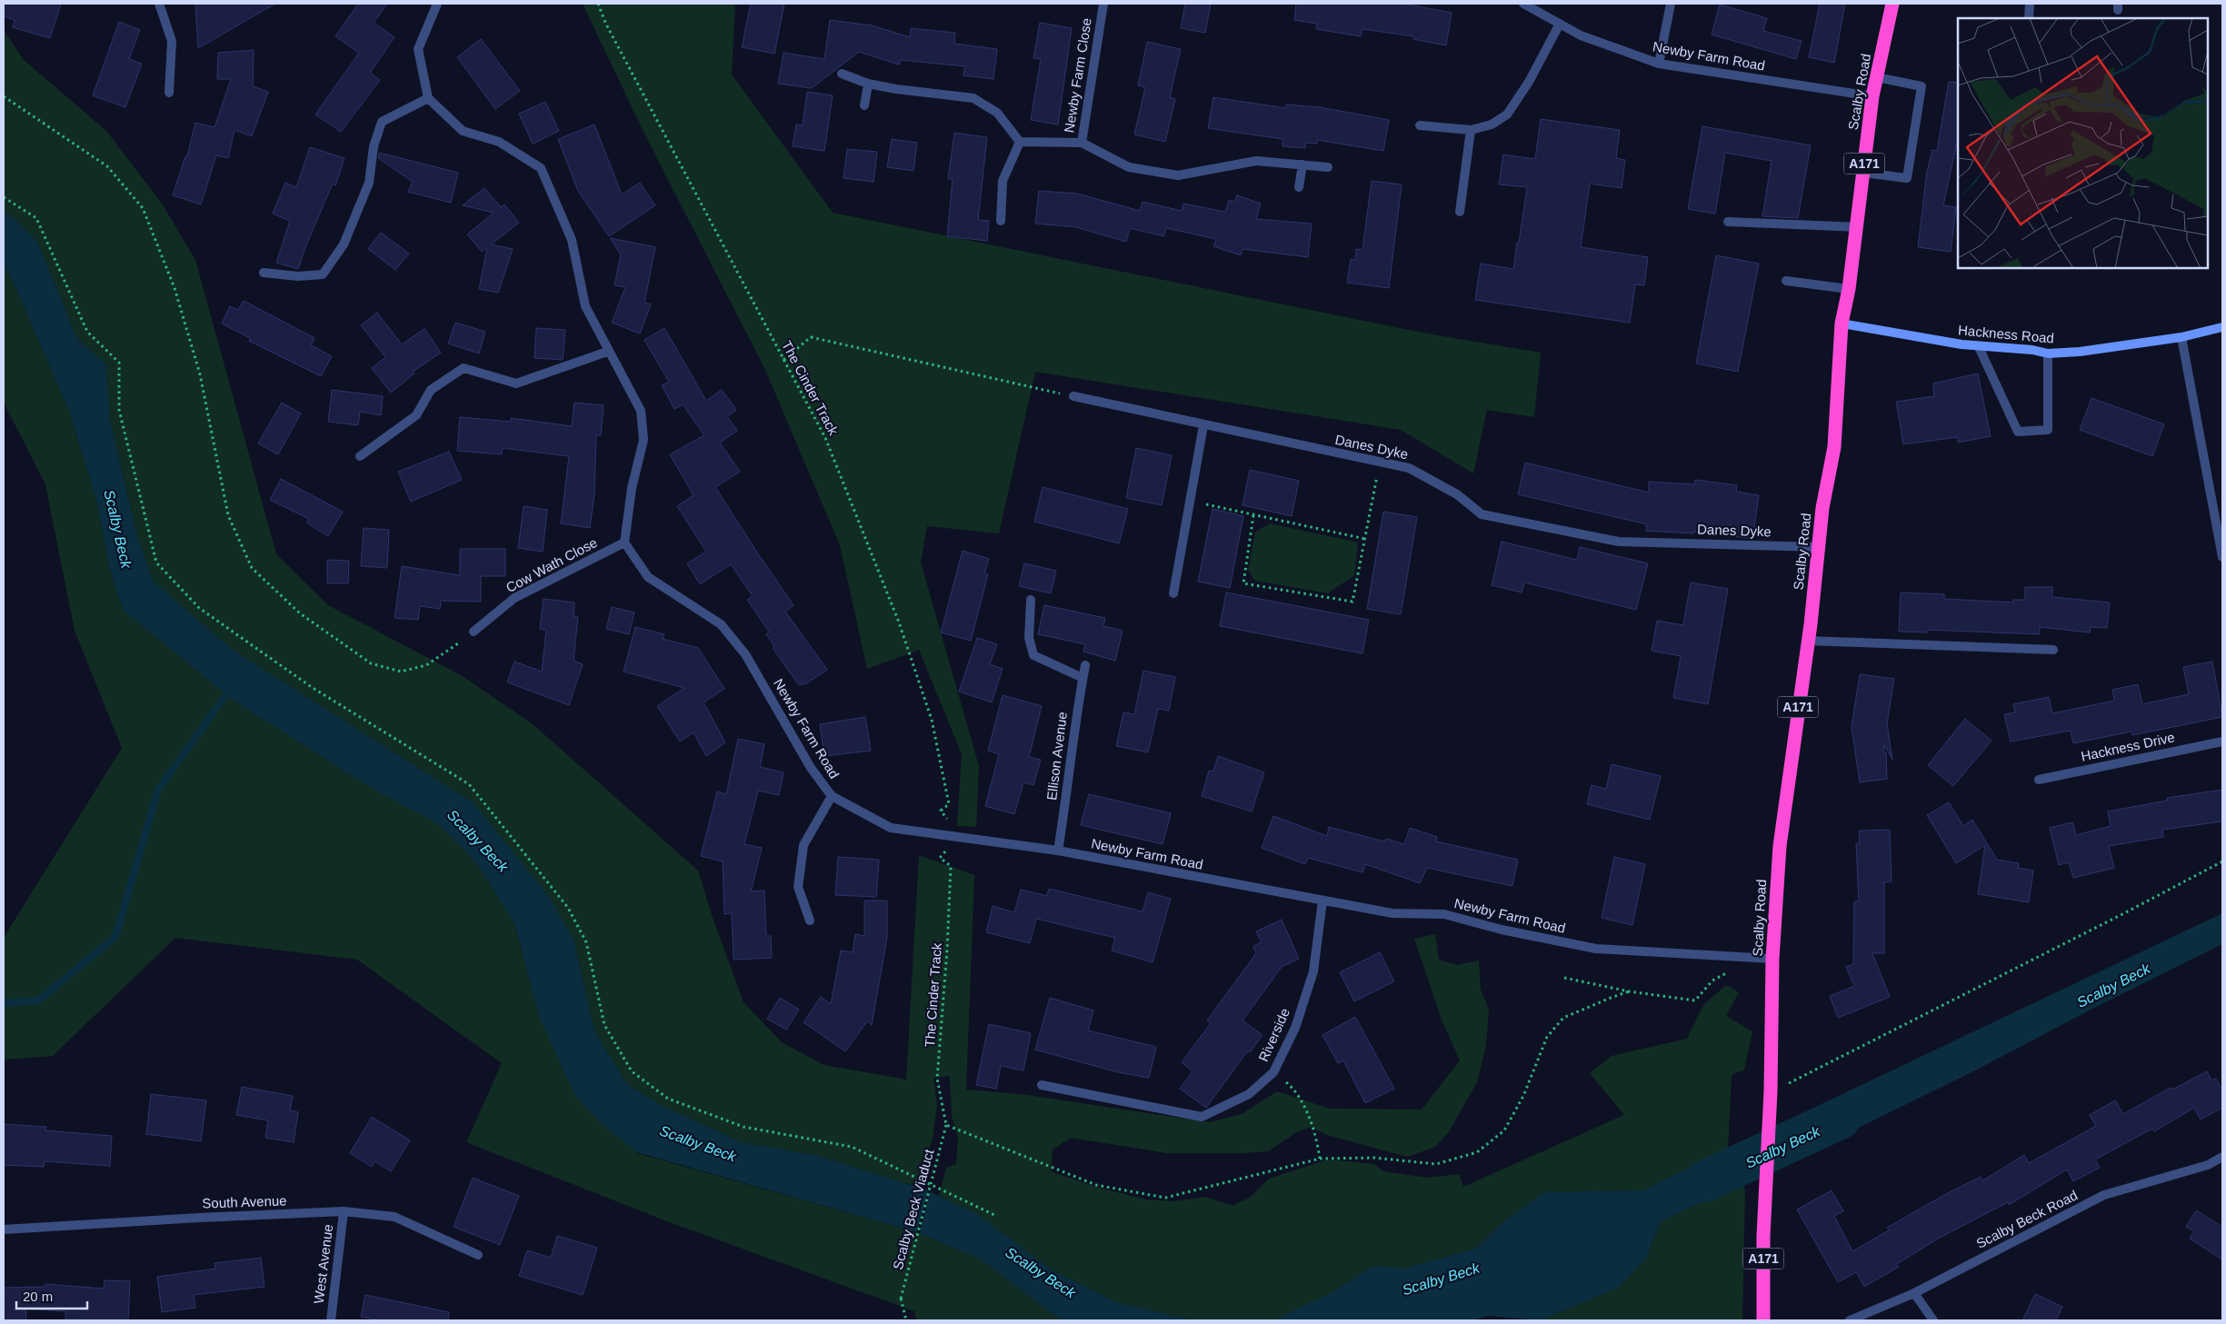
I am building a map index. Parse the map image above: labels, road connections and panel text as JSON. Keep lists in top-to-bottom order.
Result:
{
  "streets": {
    "highway": ["Scalby Road", "A171"],
    "street": [
      "Newby Farm Road",
      "Newby Farm Close",
      "Hackness Road",
      "Danes Dyke",
      "Cow Wath Close",
      "Hackness Drive",
      "Ellison Avenue",
      "Riverside",
      "South Avenue",
      "Scalby Beck Road",
      "West Avenue"
    ],
    "path": ["The Cinder Track", "Scalby Beck Viaduct"]
  },
  "crossings": [
    ["Newby Farm Road", "Scalby Road"],
    ["Newby Farm Road", "Cow Wath Close"],
    ["Newby Farm Road", "Ellison Avenue"],
    ["Newby Farm Road", "Riverside"],
    ["Scalby Road", "Hackness Road"],
    ["Scalby Road", "Danes Dyke"],
    ["The Cinder Track", "Scalby Beck Viaduct"],
    ["South Avenue", "West Avenue"]
  ],
  "water": ["Scalby Beck"],
  "scale_bar": "20 m"
}
